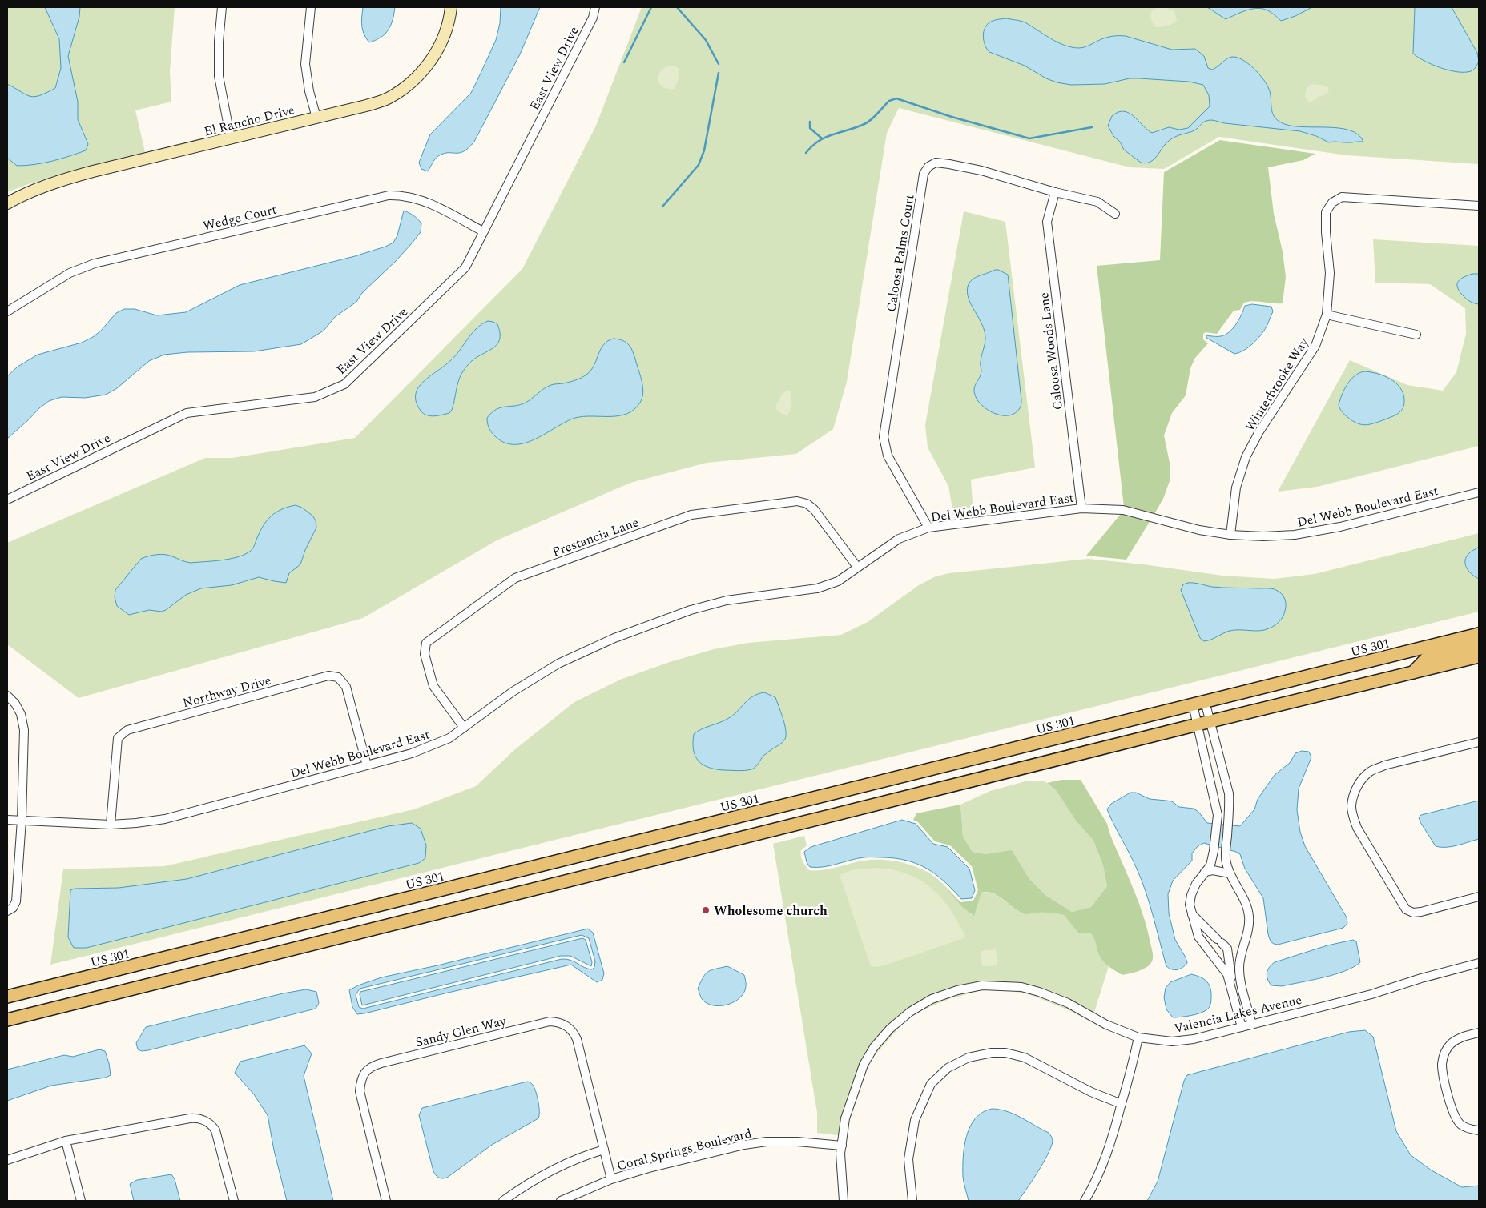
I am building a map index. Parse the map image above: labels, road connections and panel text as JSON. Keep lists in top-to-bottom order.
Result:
{
  "streets": {
    "main road": ["US 301"],
    "street": [
      "East View Drive",
      "El Rancho Drive",
      "Wedge Court",
      "Caloosa Palms Court",
      "Caloosa Woods Lane",
      "Winterbrooke Way",
      "Del Webb Boulevard East",
      "Prestancia Lane",
      "Northway Drive",
      "Valencia Lakes Avenue",
      "Sandy Glen Way",
      "Coral Springs Boulevard"
    ]
  },
  "crossings": [
    ["East View Drive", "Wedge Court"],
    ["Caloosa Palms Court", "Caloosa Woods Lane"],
    ["Caloosa Palms Court", "Del Webb Boulevard East"],
    ["Caloosa Woods Lane", "Del Webb Boulevard East"],
    ["Winterbrooke Way", "Del Webb Boulevard East"],
    ["Del Webb Boulevard East", "Prestancia Lane"],
    ["Del Webb Boulevard East", "Northway Drive"],
    ["Valencia Lakes Avenue", "Coral Springs Boulevard"],
    ["Sandy Glen Way", "Coral Springs Boulevard"]
  ],
  "places": ["Wholesome church"]
}
